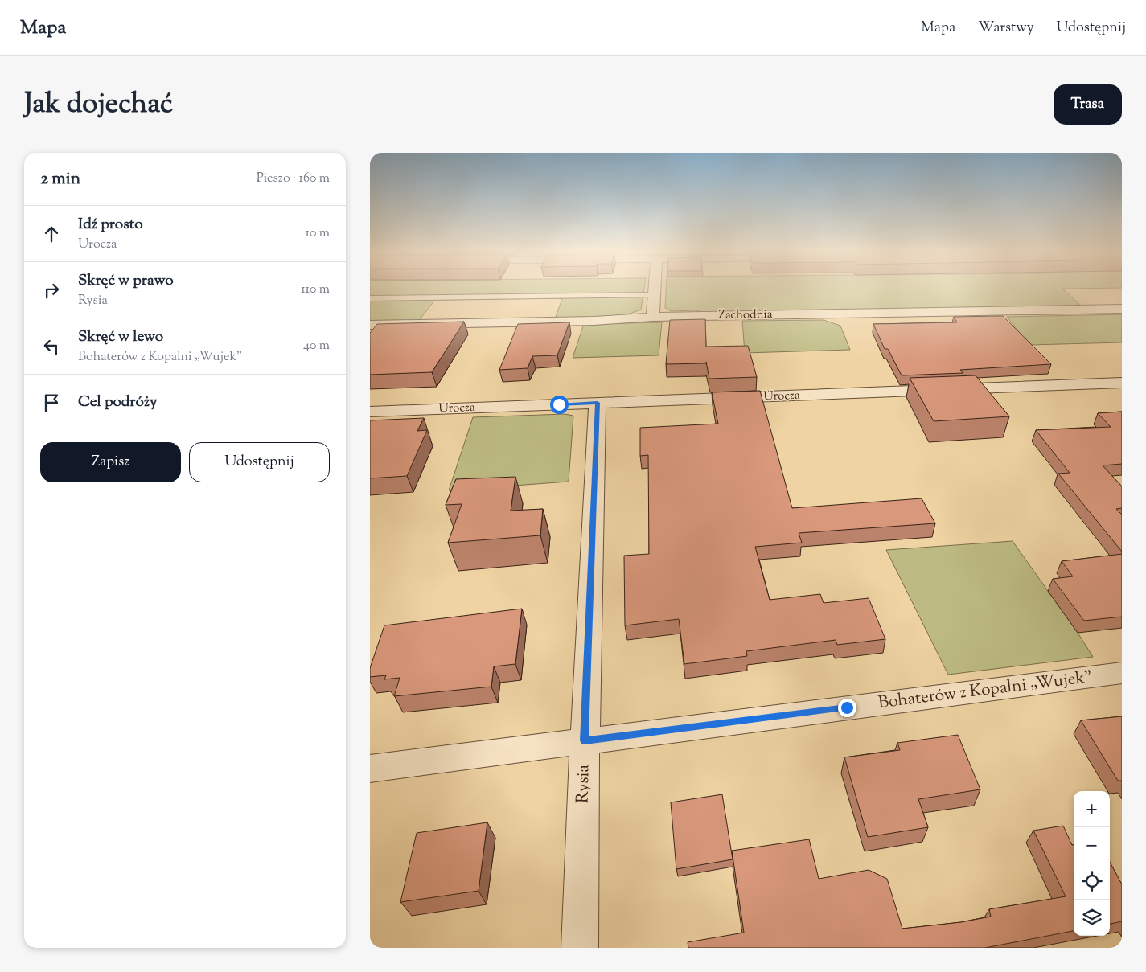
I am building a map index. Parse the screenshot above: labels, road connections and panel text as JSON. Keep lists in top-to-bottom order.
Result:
{
  "streets": {
    "street": [
      "Zachodnia",
      "Urocza",
      "Bohaterów z Kopalni „Wujek”",
      "Rysia"
    ]
  },
  "crossings": [
    ["Urocza", "Rysia"],
    ["Bohaterów z Kopalni „Wujek”", "Rysia"]
  ],
  "page": {
    "header": "Mapa",
    "nav": ["Mapa", "Warstwy", "Udostępnij"],
    "title": "Jak dojechać",
    "buttons": [
      "Trasa",
      ["Zapisz", "Udostępnij"]
    ],
    "heading": ["2 min", "Pieszo · 160 m"],
    "list": [
      ["Idź prosto", "Urocza", "10 m"],
      ["Skręć w prawo", "Rysia", "110 m"],
      ["Skręć w lewo", "Bohaterów z Kopalni „Wujek”", "40 m"],
      "Cel podróży"
    ],
    "map_buttons": ["+", "−"]
  }
}
